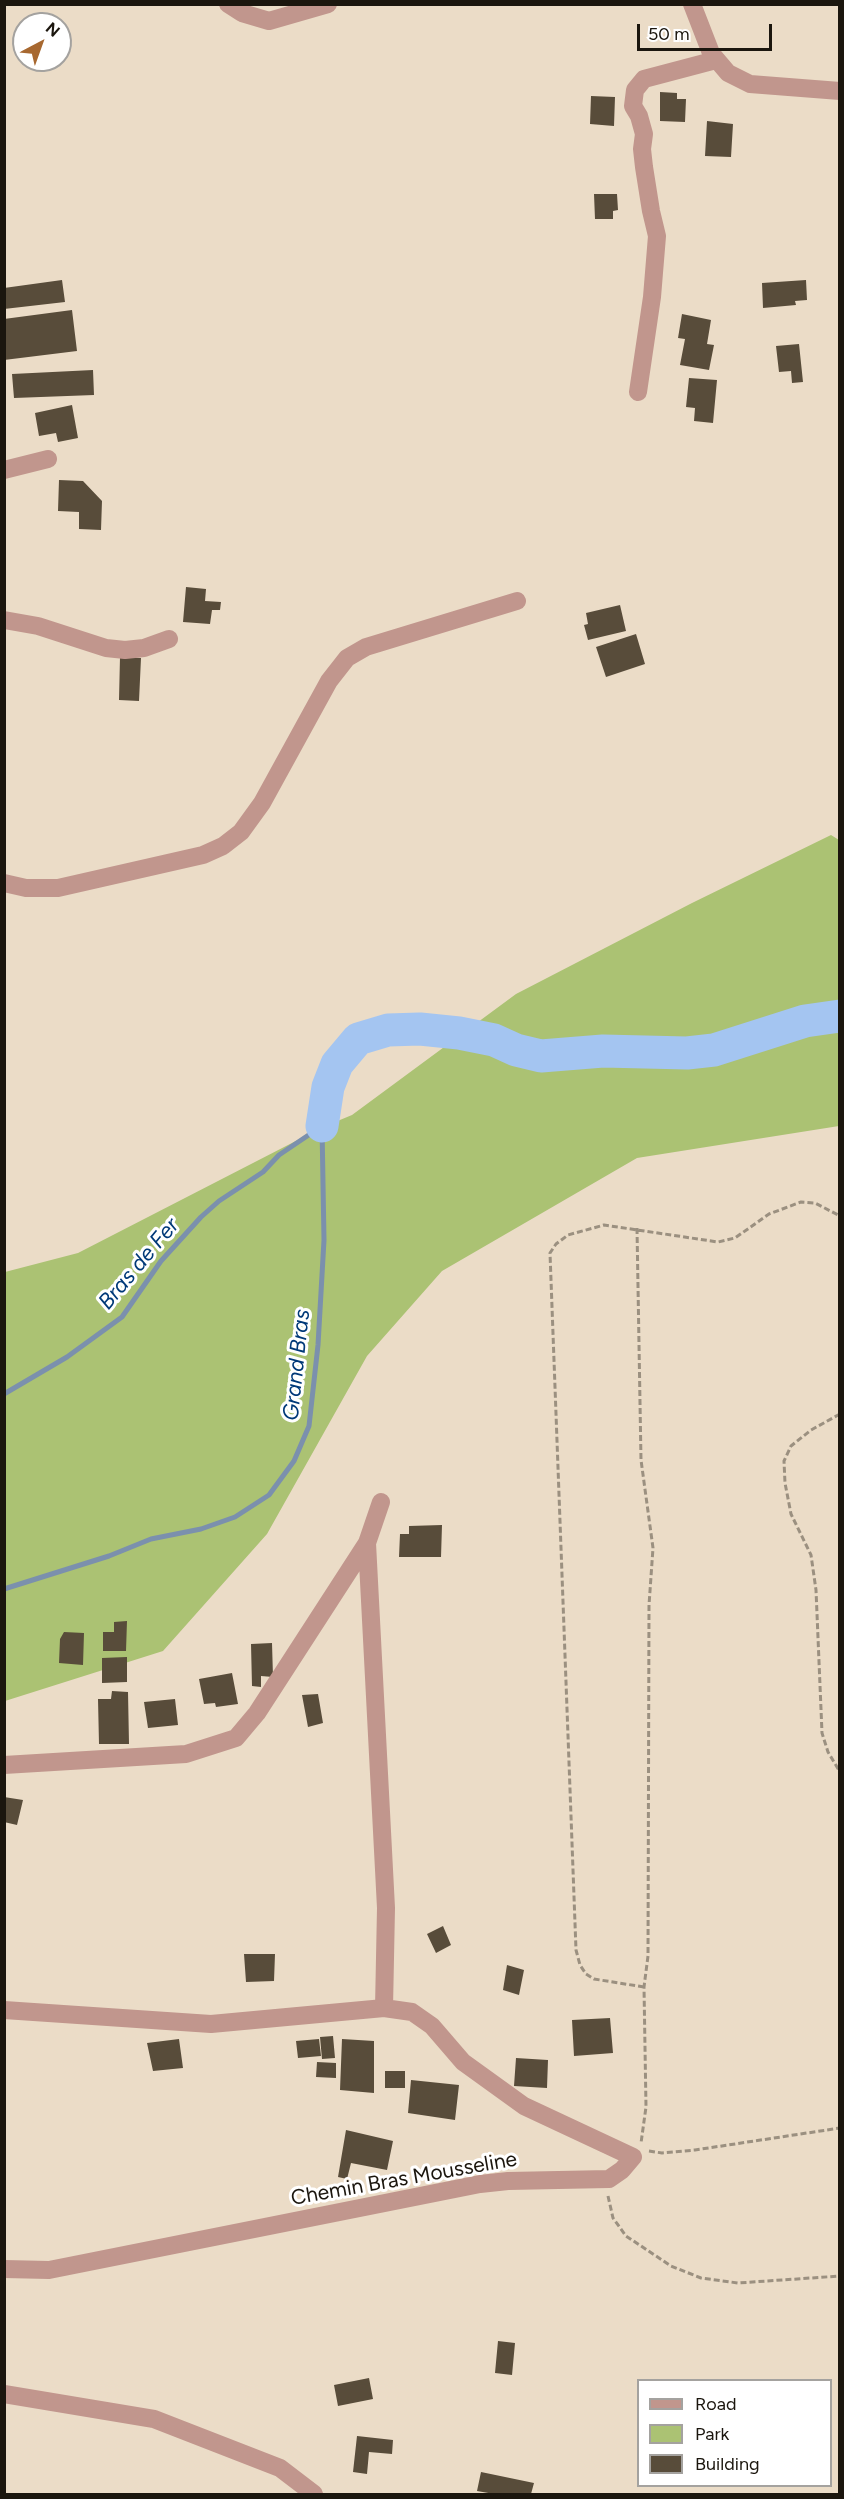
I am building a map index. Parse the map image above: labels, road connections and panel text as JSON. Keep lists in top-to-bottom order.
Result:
{
  "streets": {
    "street": ["Chemin Bras Mousseline"]
  },
  "water": ["Bras de Fer", "Grand Bras"],
  "legend": ["Road", "Park", "Building"],
  "scale_bar": "50 m",
  "north": "top right"
}
